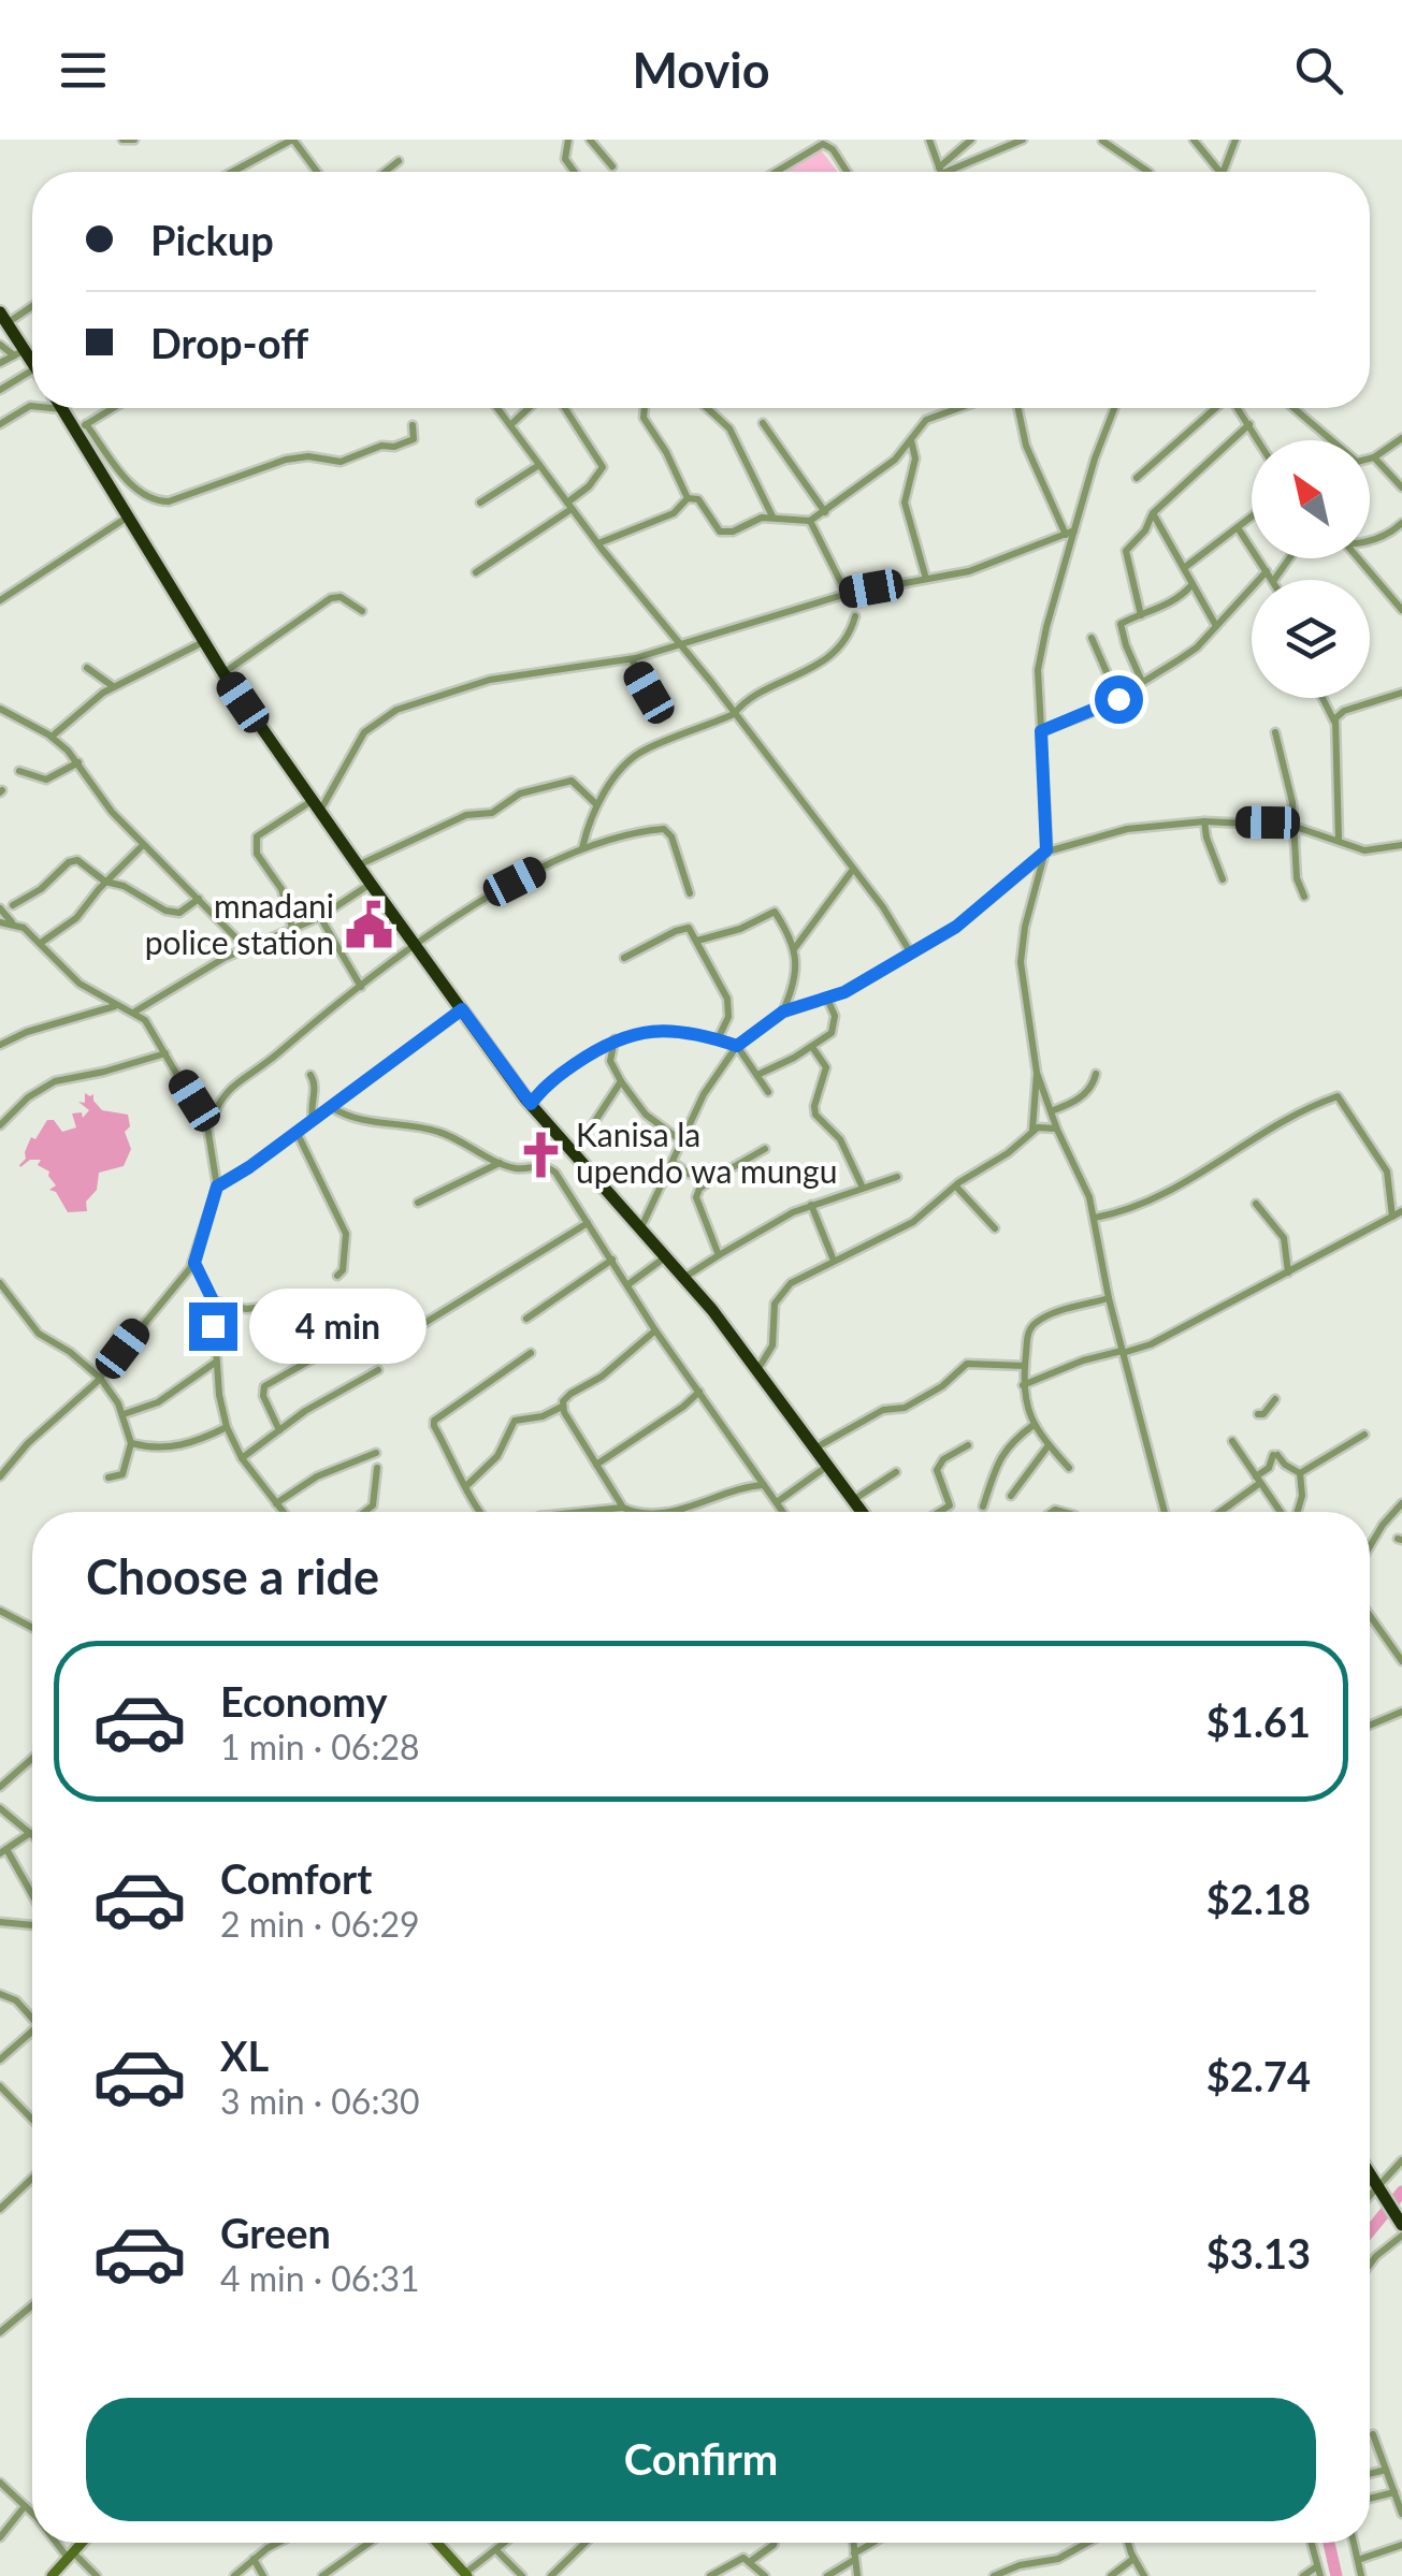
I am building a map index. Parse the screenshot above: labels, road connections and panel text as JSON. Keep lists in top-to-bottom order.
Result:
{
  "places": {
    "public building": ["mnadani police station"],
    "church": ["Kanisa la upendo wa mungu"]
  },
  "north": "top left",
  "page": {
    "header": "Movio",
    "banner": ["Pickup", "Drop-off"],
    "bubble": "4 min",
    "heading": "Choose a ride",
    "list": [
      {
        "name": "Economy",
        "note": "1 min · 06:28",
        "value": "$1.61"
      },
      {
        "name": "Comfort",
        "note": "2 min · 06:29",
        "value": "$2.18"
      },
      {
        "name": "XL",
        "note": "3 min · 06:30",
        "value": "$2.74"
      },
      {
        "name": "Green",
        "note": "4 min · 06:31",
        "value": "$3.13"
      }
    ],
    "buttons": "Confirm"
  }
}
